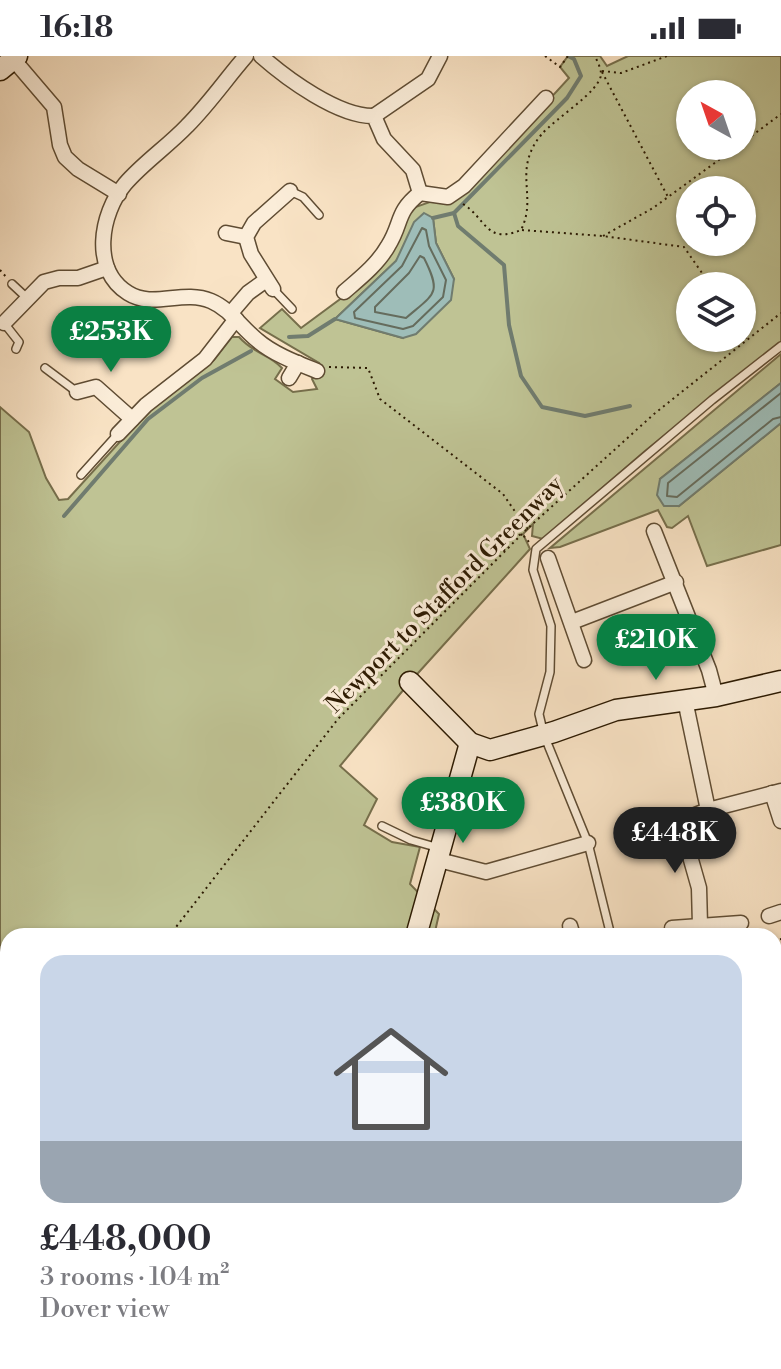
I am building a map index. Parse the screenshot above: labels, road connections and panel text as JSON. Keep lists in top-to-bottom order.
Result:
{
  "streets": {
    "path": ["Newport to Stafford Greenway"]
  },
  "north": "top left",
  "page": {
    "status": "16:18",
    "price": [
      "£253K",
      "£210K",
      "£380K",
      "£448K"
    ],
    "list": [
      {
        "name": "£448,000",
        "note": "3 rooms · 104 m² · Dover view"
      }
    ]
  }
}
